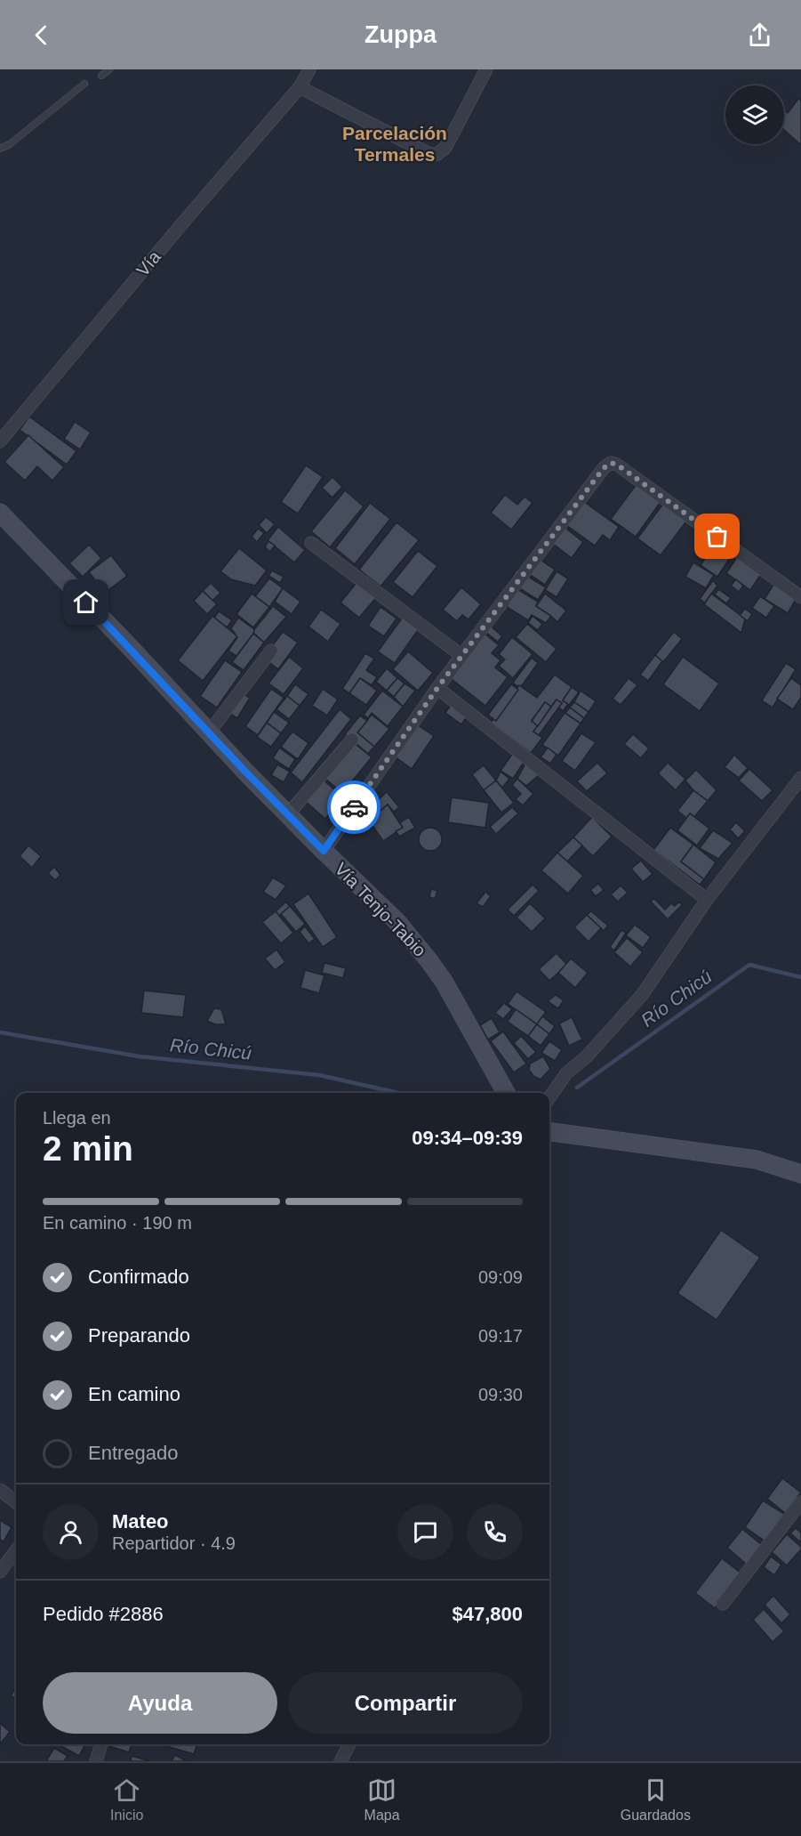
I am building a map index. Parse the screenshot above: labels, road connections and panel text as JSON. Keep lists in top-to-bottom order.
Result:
{
  "streets": {
    "main road": ["Vía Tenjo-Tabio"],
    "street": ["Vía"]
  },
  "districts": ["Parcelación Termales"],
  "water": ["Río Chicú"],
  "page": {
    "header": "Zuppa",
    "heading": ["2 min", "Llega en", "09:34–09:39"],
    "panel": [
      "Mateo",
      "Repartidor · 4.9",
      "Pedido #2886",
      "$47,800"
    ],
    "bar": "En camino · 190 m",
    "list": [
      ["Confirmado", "09:09"],
      ["Preparando", "09:17"],
      ["En camino", "09:30"],
      "Entregado"
    ],
    "buttons": ["Ayuda", "Compartir"],
    "tabs": ["Inicio", "Mapa", "Guardados"]
  }
}
